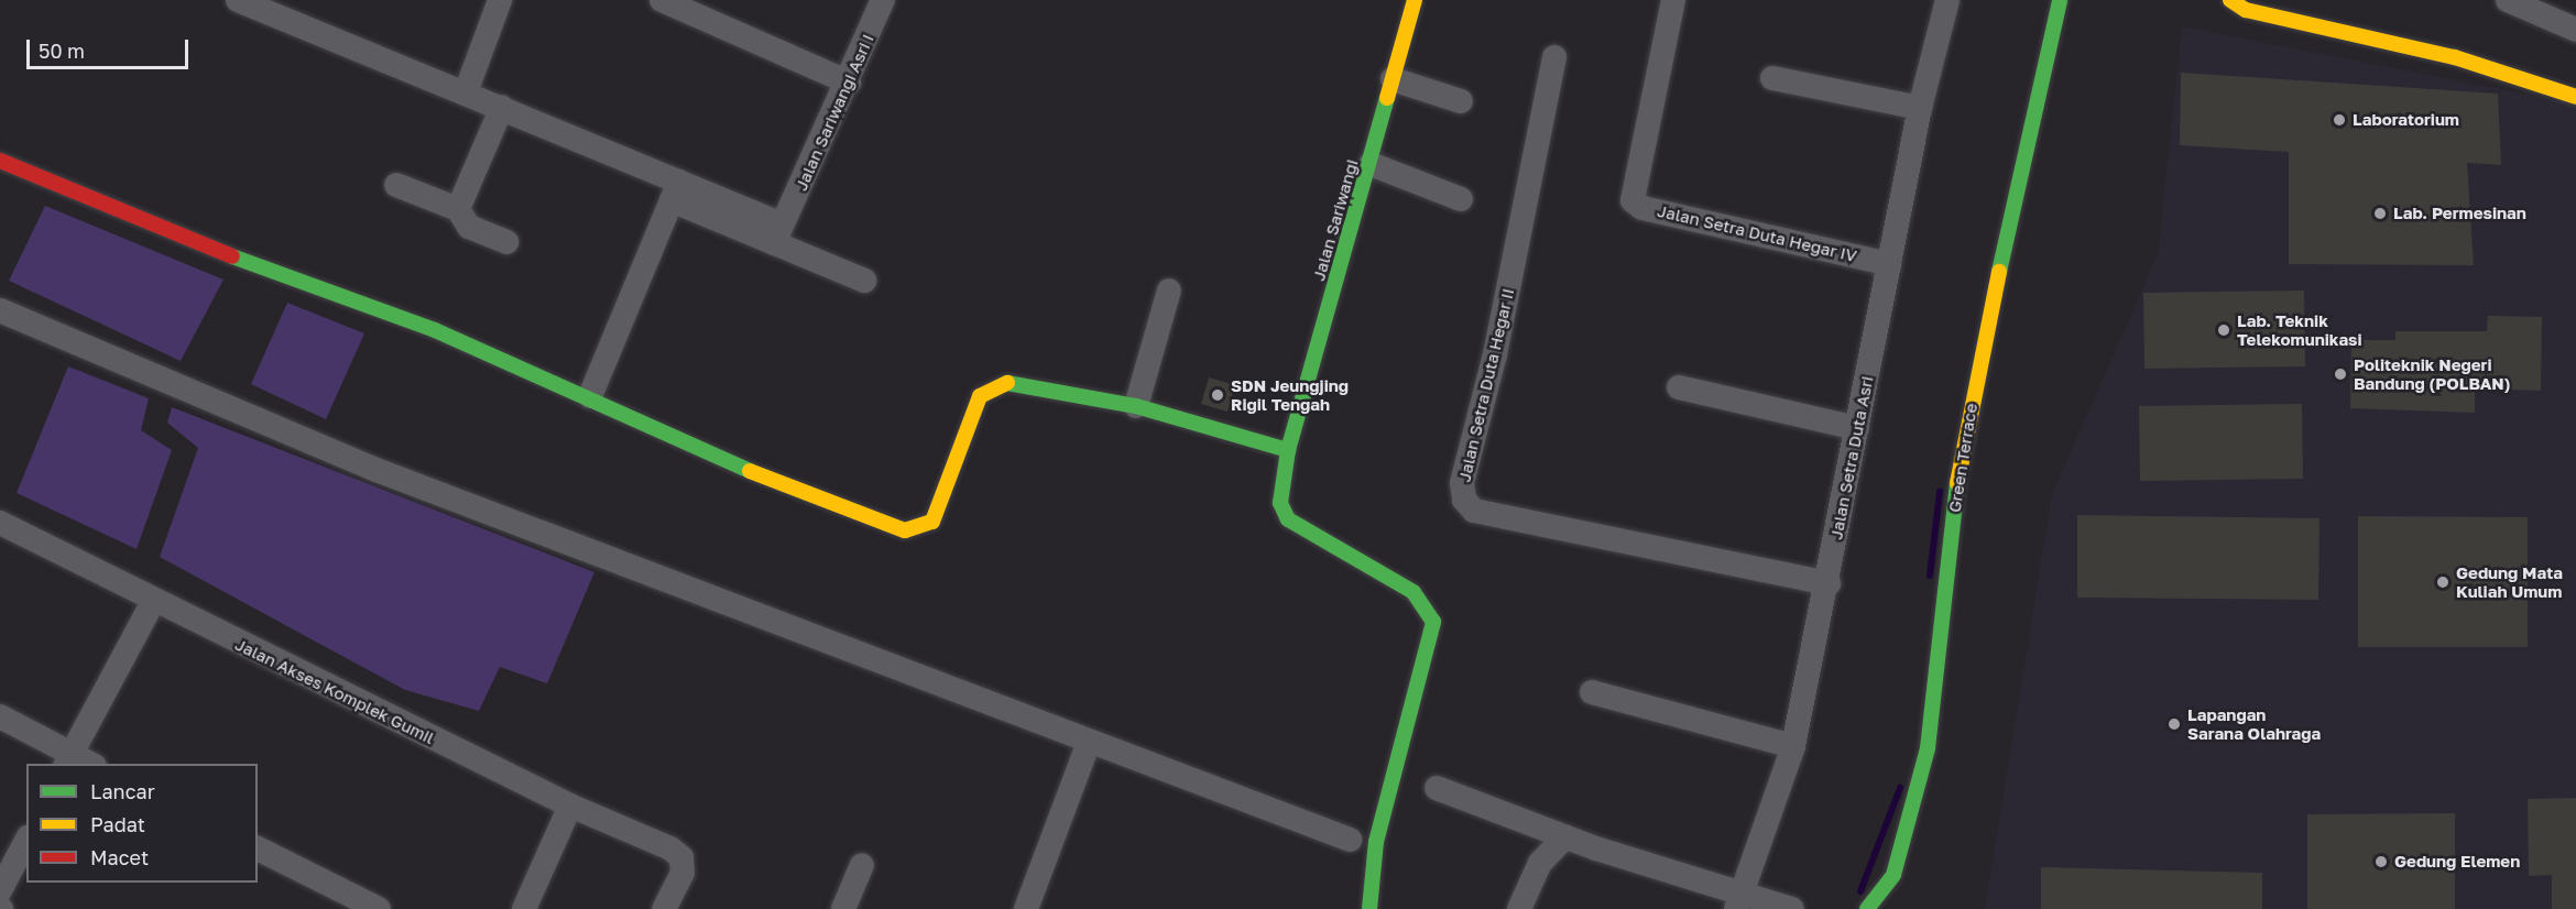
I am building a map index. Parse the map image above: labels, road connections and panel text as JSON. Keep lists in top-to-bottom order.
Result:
{
  "streets": {
    "street": [
      "Jalan Sariwangi Asri I",
      "Jalan Sariwangi",
      "Jalan Setra Duta Hegar IV",
      "Jalan Setra Duta Hegar II",
      "Jalan Setra Duta Asri",
      "Green Terrace",
      "Jalan Akses Komplek Gumil"
    ]
  },
  "crossings": [
    ["Jalan Setra Duta Hegar IV", "Jalan Setra Duta Asri"],
    ["Jalan Setra Duta Hegar II", "Jalan Setra Duta Asri"]
  ],
  "places": [
    "Laboratorium",
    "Lab. Permesinan",
    "Lab. Teknik Telekomunikasi",
    "Politeknik Negeri Bandung (POLBAN)",
    "SDN Jeungjing Rigil Tengah",
    "Gedung Mata Kuliah Umum",
    "Lapangan Sarana Olahraga",
    "Gedung Elemen"
  ],
  "legend": ["Lancar", "Padat", "Macet"],
  "scale_bar": "50 m"
}
